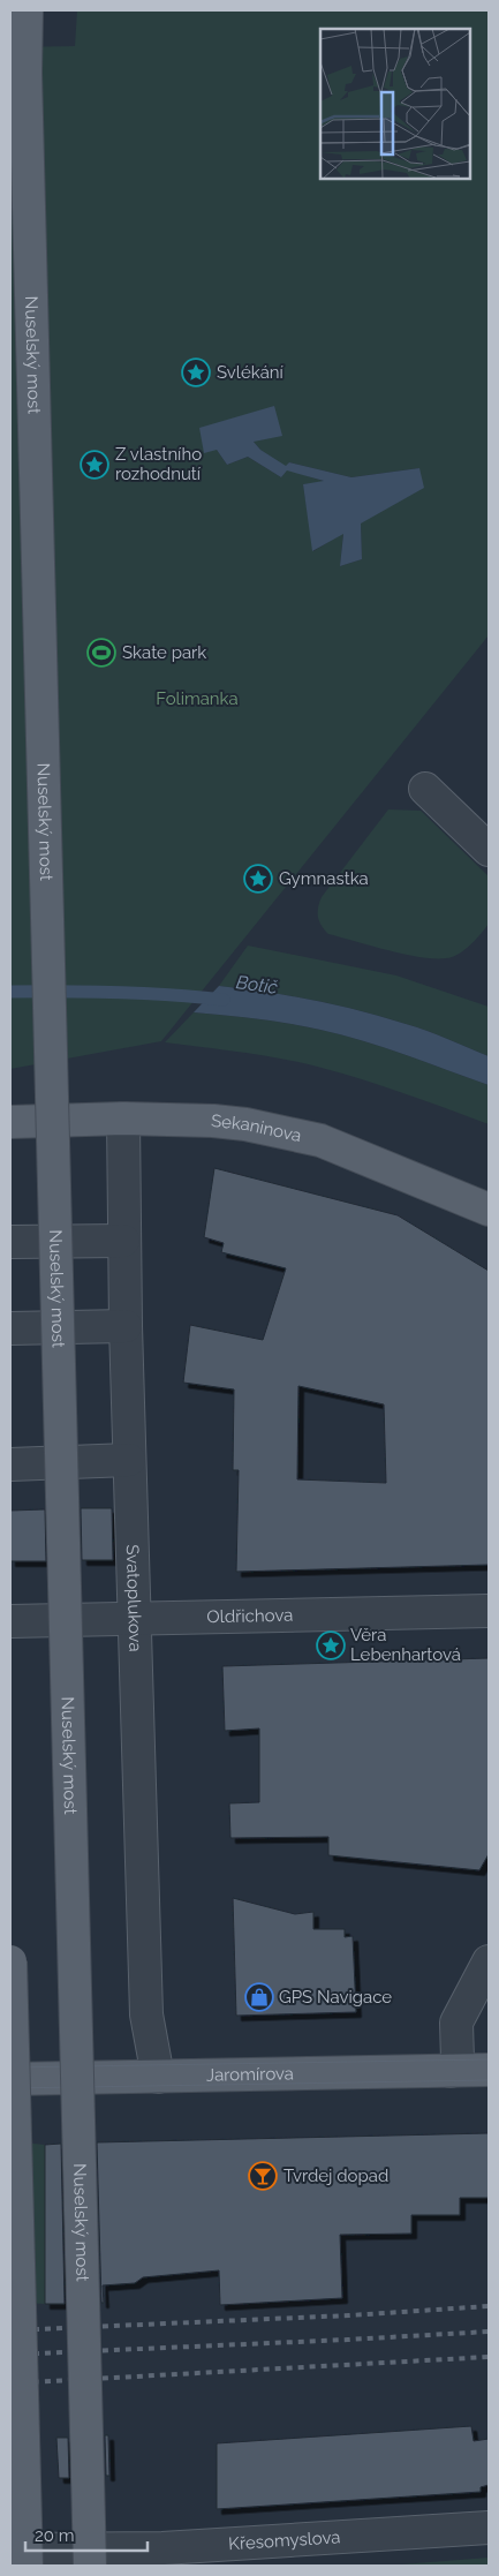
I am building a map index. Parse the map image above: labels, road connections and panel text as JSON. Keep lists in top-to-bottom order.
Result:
{
  "streets": {
    "main road": ["Nuselský most", "Sekaninova", "Jaromírova"],
    "street": ["Svatoplukova", "Oldřichova", "Křesomyslova"]
  },
  "crossings": [
    ["Sekaninova", "Svatoplukova"],
    ["Svatoplukova", "Oldřichova"],
    ["Svatoplukova", "Jaromírova"]
  ],
  "water": ["Botič"],
  "parks": ["Folimanka"],
  "places": {
    "place": [
      "Svlékání",
      "Z vlastního rozhodnutí",
      "Gymnastka",
      "Věra Lebenhartová"
    ],
    "sports": ["Skate park"],
    "shop": ["GPS Navigace"],
    "bar": ["Tvrdej dopad"]
  },
  "scale_bar": "20 m"
}
